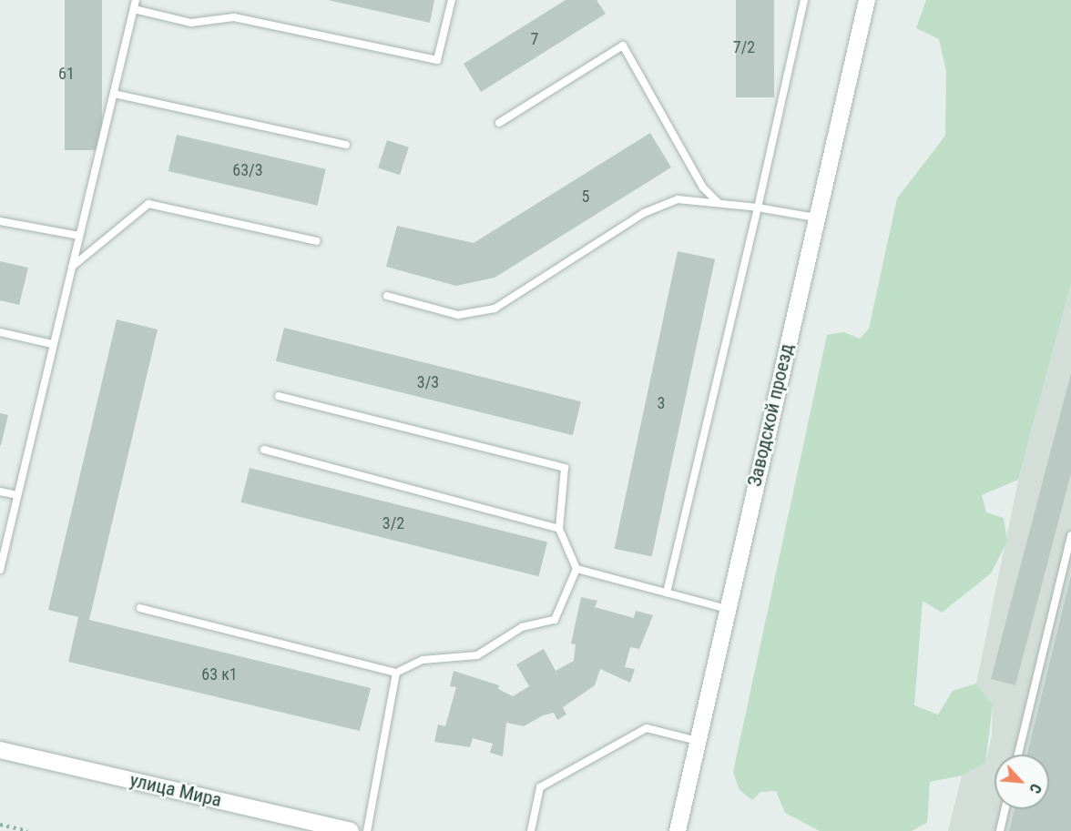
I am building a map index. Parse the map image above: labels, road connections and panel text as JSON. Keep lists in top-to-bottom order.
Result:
{
  "streets": {
    "main road": ["Заводской проезд", "улица Мира"]
  },
  "house_numbers": [
    "7",
    "7/2",
    "61",
    "63/3",
    "5",
    "3/3",
    "3",
    "3/2",
    "63 к1"
  ],
  "north": "bottom right"
}
